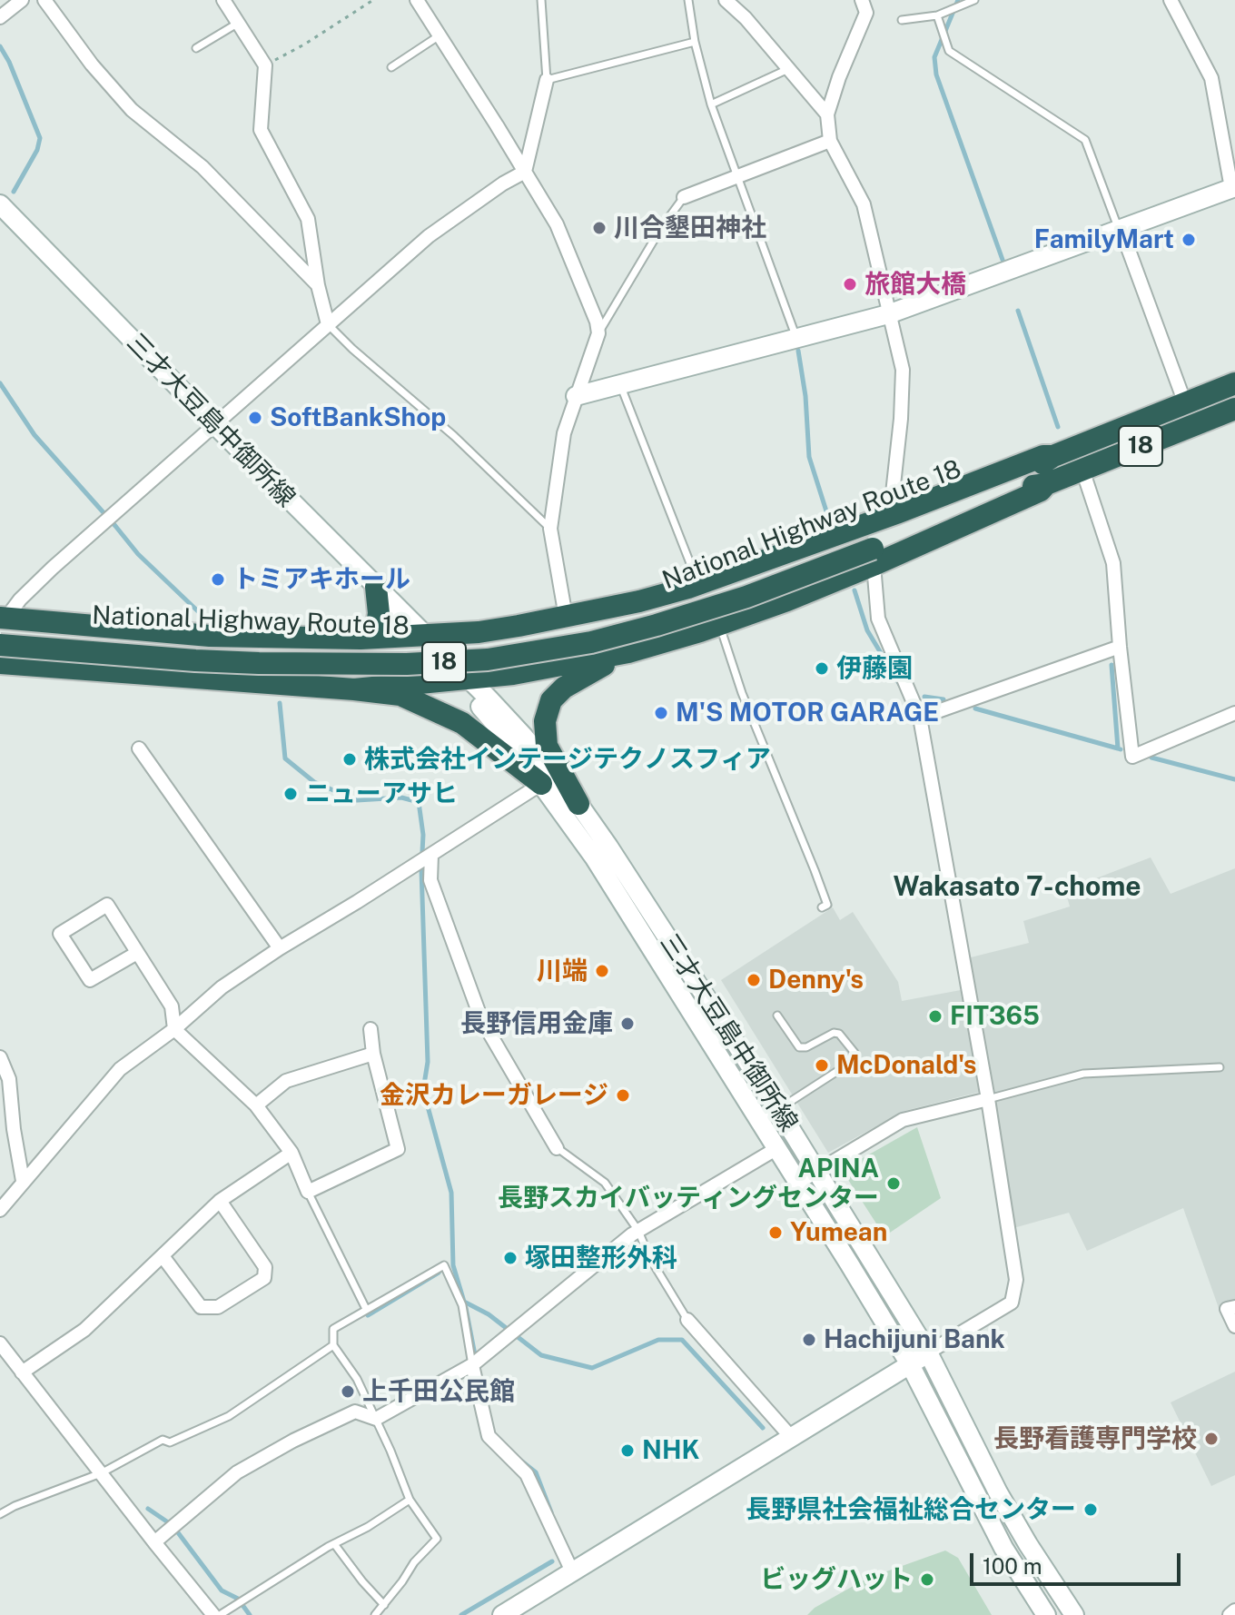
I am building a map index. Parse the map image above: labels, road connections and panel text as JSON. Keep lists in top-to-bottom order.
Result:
{
  "streets": {
    "highway": ["18", "National Highway Route 18"],
    "main road": ["三才大豆島中御所線"]
  },
  "crossings": [
    ["三才大豆島中御所線", "18"],
    ["18", "National Highway Route 18"]
  ],
  "districts": ["Wakasato 7-chome"],
  "places": [
    "川合墾田神社",
    "FamilyMart",
    "旅館大橋",
    "SoftBankShop",
    "トミアキホール",
    "伊藤園",
    "M'S MOTOR GARAGE",
    "株式会社インテージテクノスフィア",
    "ニューアサヒ",
    "川端",
    "Denny's",
    "FIT365",
    "長野信用金庫",
    "McDonald's",
    "金沢カレーガレージ",
    "APINA 長野スカイバッティングセンター",
    "Yumean",
    "塚田整形外科",
    "Hachijuni Bank",
    "上千田公民館",
    "長野看護専門学校",
    "NHK",
    "長野県社会福祉総合センター",
    "ビッグハット"
  ],
  "scale_bar": "100 m"
}
